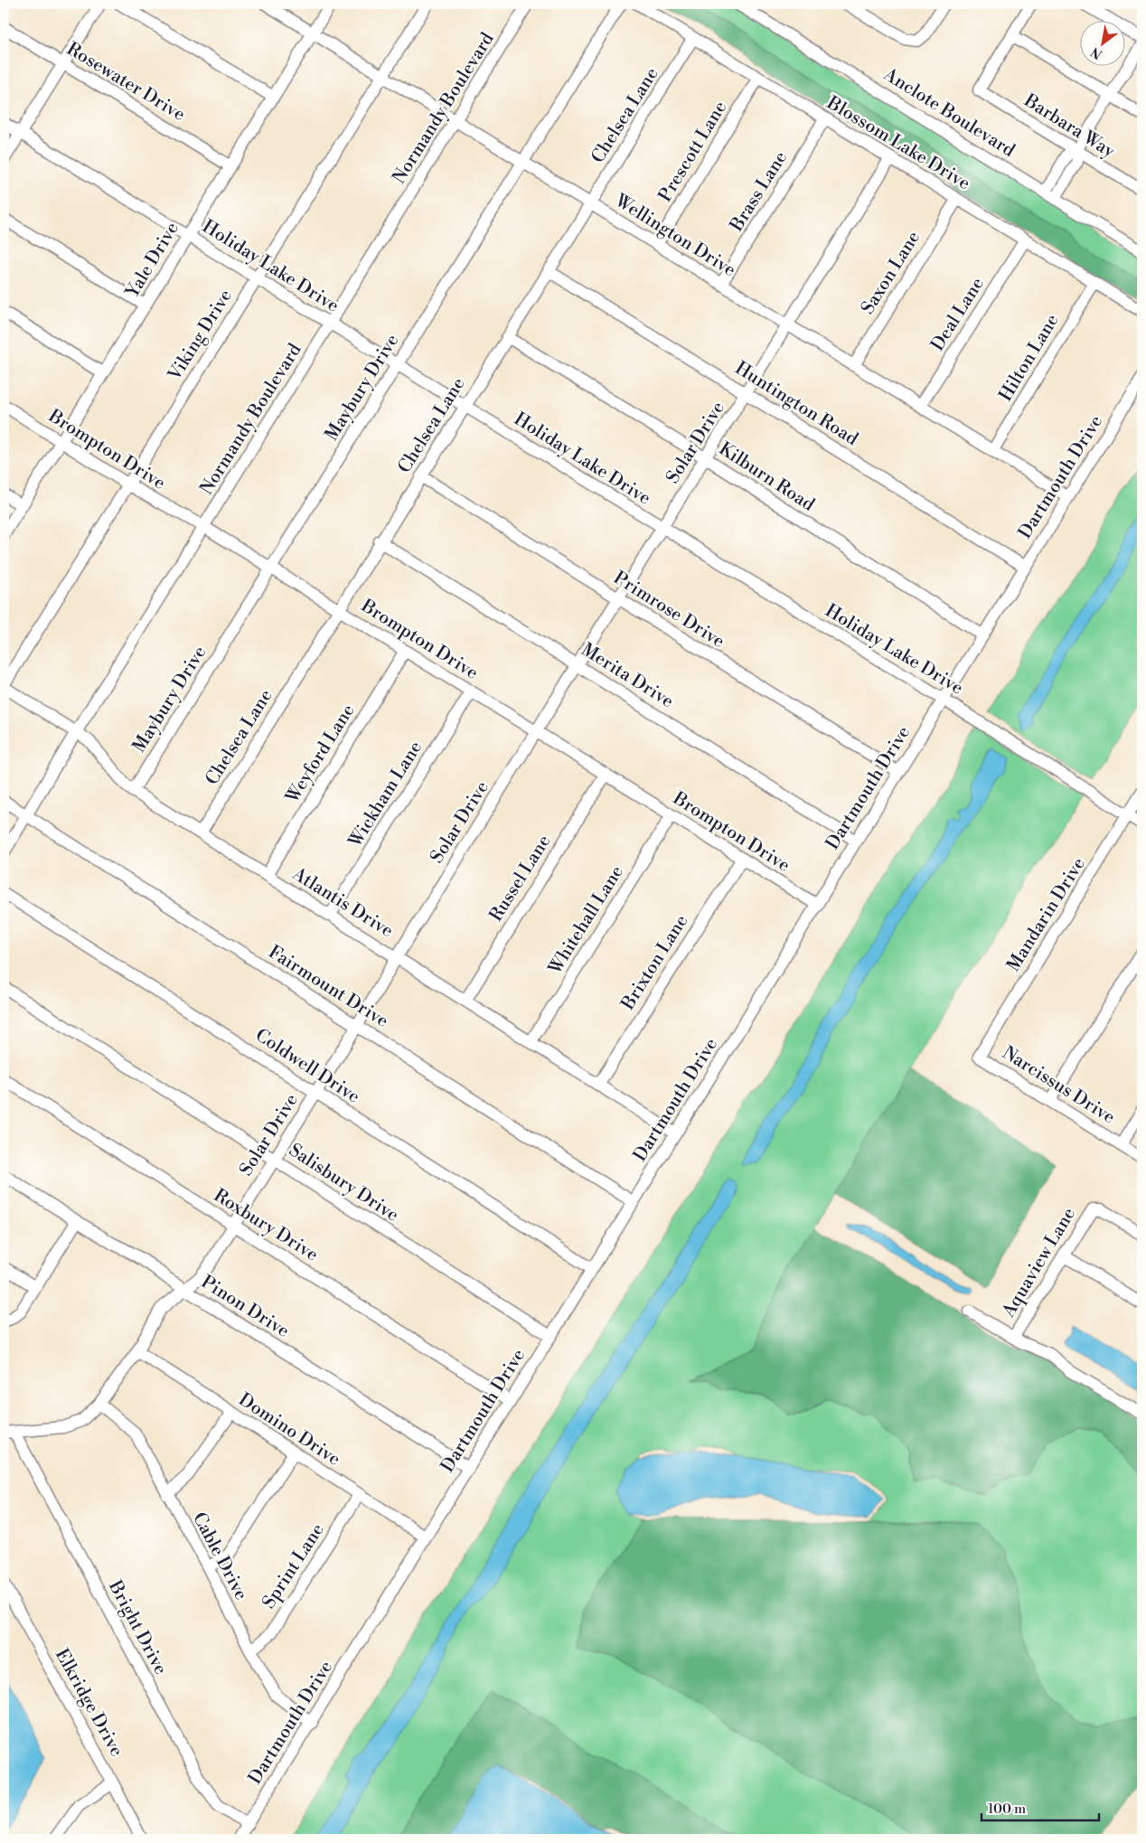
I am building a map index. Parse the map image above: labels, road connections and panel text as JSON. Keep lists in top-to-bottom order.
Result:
{
  "streets": {
    "street": [
      "Rosewater Drive",
      "Normandy Boulevard",
      "Anclote Boulevard",
      "Chelsea Lane",
      "Barbara Way",
      "Blossom Lake Drive",
      "Prescott Lane",
      "Brass Lane",
      "Wellington Drive",
      "Yale Drive",
      "Holiday Lake Drive",
      "Saxon Lane",
      "Deal Lane",
      "Viking Drive",
      "Hilton Lane",
      "Maybury Drive",
      "Huntington Road",
      "Solar Drive",
      "Brompton Drive",
      "Kilburn Road",
      "Dartmouth Drive",
      "Primrose Drive",
      "Merita Drive",
      "Weyford Lane",
      "Wickham Lane",
      "Russel Lane",
      "Atlantis Drive",
      "Mandarin Drive",
      "Whitehall Lane",
      "Brixton Lane",
      "Fairmount Drive",
      "Coldwell Drive",
      "Narcissus Drive",
      "Salisbury Drive",
      "Roxbury Drive",
      "Aquaview Lane",
      "Pinon Drive",
      "Domino Drive",
      "Cable Drive",
      "Sprint Lane",
      "Bright Drive",
      "Elkridge Drive"
    ]
  },
  "crossings": [
    ["Rosewater Drive", "Yale Drive"],
    ["Normandy Boulevard", "Wellington Drive"],
    ["Normandy Boulevard", "Holiday Lake Drive"],
    ["Normandy Boulevard", "Brompton Drive"],
    ["Normandy Boulevard", "Atlantis Drive"],
    ["Normandy Boulevard", "Fairmount Drive"],
    ["Chelsea Lane", "Blossom Lake Drive"],
    ["Chelsea Lane", "Wellington Drive"],
    ["Chelsea Lane", "Holiday Lake Drive"],
    ["Chelsea Lane", "Huntington Road"],
    ["Chelsea Lane", "Brompton Drive"],
    ["Chelsea Lane", "Kilburn Road"],
    ["Chelsea Lane", "Primrose Drive"],
    ["Chelsea Lane", "Merita Drive"],
    ["Chelsea Lane", "Atlantis Drive"],
    ["Blossom Lake Drive", "Prescott Lane"],
    ["Blossom Lake Drive", "Brass Lane"],
    ["Blossom Lake Drive", "Saxon Lane"],
    ["Blossom Lake Drive", "Deal Lane"],
    ["Blossom Lake Drive", "Hilton Lane"],
    ["Blossom Lake Drive", "Solar Drive"],
    ["Prescott Lane", "Wellington Drive"],
    ["Brass Lane", "Wellington Drive"],
    ["Wellington Drive", "Yale Drive"],
    ["Wellington Drive", "Saxon Lane"],
    ["Wellington Drive", "Deal Lane"],
    ["Wellington Drive", "Viking Drive"],
    ["Wellington Drive", "Hilton Lane"],
    ["Wellington Drive", "Maybury Drive"],
    ["Wellington Drive", "Solar Drive"],
    ["Wellington Drive", "Dartmouth Drive"],
    ["Yale Drive", "Holiday Lake Drive"],
    ["Yale Drive", "Brompton Drive"],
    ["Holiday Lake Drive", "Viking Drive"],
    ["Holiday Lake Drive", "Maybury Drive"],
    ["Holiday Lake Drive", "Solar Drive"],
    ["Holiday Lake Drive", "Dartmouth Drive"],
    ["Holiday Lake Drive", "Mandarin Drive"],
    ["Viking Drive", "Brompton Drive"],
    ["Viking Drive", "Atlantis Drive"],
    ["Maybury Drive", "Brompton Drive"],
    ["Maybury Drive", "Atlantis Drive"],
    ["Huntington Road", "Solar Drive"],
    ["Huntington Road", "Dartmouth Drive"],
    ["Solar Drive", "Brompton Drive"],
    ["Solar Drive", "Kilburn Road"],
    ["Solar Drive", "Primrose Drive"],
    ["Solar Drive", "Merita Drive"],
    ["Solar Drive", "Atlantis Drive"],
    ["Solar Drive", "Fairmount Drive"],
    ["Solar Drive", "Coldwell Drive"],
    ["Solar Drive", "Salisbury Drive"],
    ["Solar Drive", "Roxbury Drive"],
    ["Solar Drive", "Pinon Drive"],
    ["Solar Drive", "Domino Drive"],
    ["Solar Drive", "Cable Drive"],
    ["Solar Drive", "Bright Drive"],
    ["Brompton Drive", "Dartmouth Drive"],
    ["Brompton Drive", "Weyford Lane"],
    ["Brompton Drive", "Wickham Lane"],
    ["Brompton Drive", "Russel Lane"],
    ["Brompton Drive", "Whitehall Lane"],
    ["Brompton Drive", "Brixton Lane"],
    ["Kilburn Road", "Dartmouth Drive"],
    ["Dartmouth Drive", "Primrose Drive"],
    ["Dartmouth Drive", "Merita Drive"],
    ["Dartmouth Drive", "Atlantis Drive"],
    ["Dartmouth Drive", "Fairmount Drive"],
    ["Dartmouth Drive", "Coldwell Drive"],
    ["Dartmouth Drive", "Salisbury Drive"],
    ["Dartmouth Drive", "Roxbury Drive"],
    ["Dartmouth Drive", "Pinon Drive"],
    ["Dartmouth Drive", "Domino Drive"],
    ["Dartmouth Drive", "Cable Drive"],
    ["Dartmouth Drive", "Bright Drive"],
    ["Weyford Lane", "Atlantis Drive"],
    ["Wickham Lane", "Atlantis Drive"],
    ["Russel Lane", "Atlantis Drive"],
    ["Atlantis Drive", "Whitehall Lane"],
    ["Atlantis Drive", "Brixton Lane"],
    ["Mandarin Drive", "Narcissus Drive"],
    ["Domino Drive", "Sprint Lane"],
    ["Cable Drive", "Sprint Lane"]
  ],
  "scale_bar": "100 m",
  "north": "bottom left"
}
